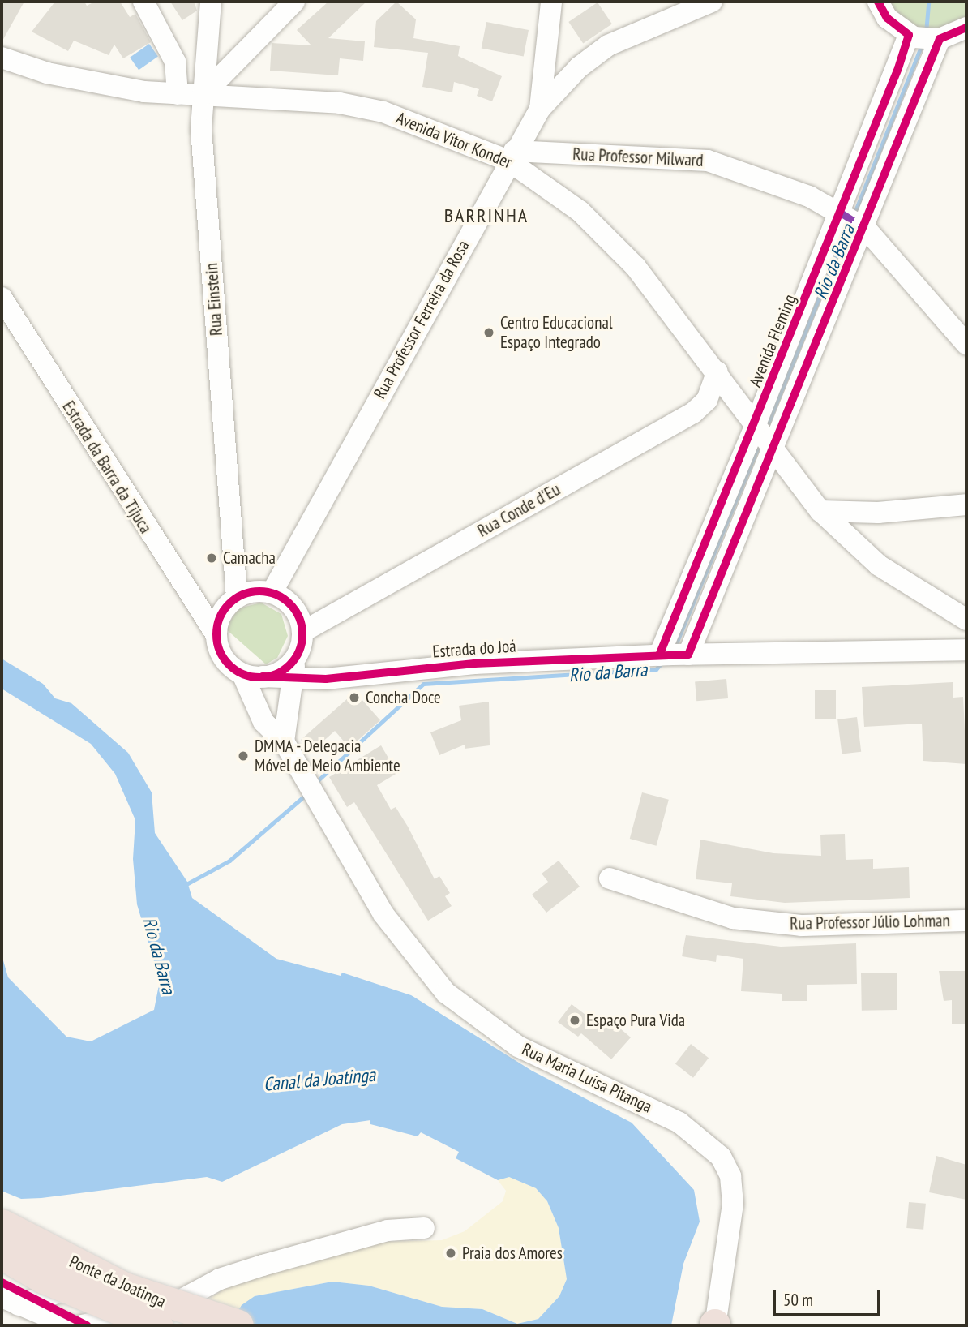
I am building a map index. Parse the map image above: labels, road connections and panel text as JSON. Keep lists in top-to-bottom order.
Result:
{
  "streets": {
    "highway": ["Ponte da Joatinga"],
    "street": [
      "Avenida Vitor Konder",
      "Rua Professor Milward",
      "Rua Einstein",
      "Rua Professor Ferreira da Rosa",
      "Avenida Fleming",
      "Estrada da Barra da Tijuca",
      "Rua Conde d'Eu",
      "Estrada do Joá",
      "Rua Professor Júlio Lohman",
      "Rua Maria Luisa Pitanga"
    ]
  },
  "crossings": [
    ["Avenida Vitor Konder", "Rua Professor Milward"],
    ["Avenida Vitor Konder", "Rua Einstein"],
    ["Avenida Vitor Konder", "Rua Professor Ferreira da Rosa"],
    ["Avenida Vitor Konder", "Avenida Fleming"],
    ["Avenida Vitor Konder", "Rua Conde d'Eu"],
    ["Avenida Vitor Konder", "Estrada do Joá"],
    ["Rua Professor Milward", "Rua Professor Ferreira da Rosa"],
    ["Rua Professor Milward", "Avenida Fleming"],
    ["Rua Einstein", "Rua Professor Ferreira da Rosa"],
    ["Rua Einstein", "Estrada da Barra da Tijuca"],
    ["Rua Einstein", "Rua Conde d'Eu"],
    ["Rua Einstein", "Estrada do Joá"],
    ["Rua Einstein", "Rua Maria Luisa Pitanga"],
    ["Rua Professor Ferreira da Rosa", "Estrada da Barra da Tijuca"],
    ["Rua Professor Ferreira da Rosa", "Rua Conde d'Eu"],
    ["Rua Professor Ferreira da Rosa", "Estrada do Joá"],
    ["Rua Professor Ferreira da Rosa", "Rua Maria Luisa Pitanga"],
    ["Avenida Fleming", "Estrada do Joá"],
    ["Estrada da Barra da Tijuca", "Rua Conde d'Eu"],
    ["Estrada da Barra da Tijuca", "Estrada do Joá"],
    ["Estrada da Barra da Tijuca", "Rua Maria Luisa Pitanga"],
    ["Rua Conde d'Eu", "Estrada do Joá"],
    ["Rua Conde d'Eu", "Rua Maria Luisa Pitanga"],
    ["Estrada do Joá", "Rua Maria Luisa Pitanga"]
  ],
  "districts": ["BARRINHA"],
  "water": ["Rio da Barra", "Canal da Joatinga"],
  "places": [
    "Centro Educacional Espaço Integrado",
    "Camacha",
    "Concha Doce",
    "DMMA - Delegacia Móvel de Meio Ambiente",
    "Espaço Pura Vida",
    "Praia dos Amores"
  ],
  "scale_bar": "50 m"
}
